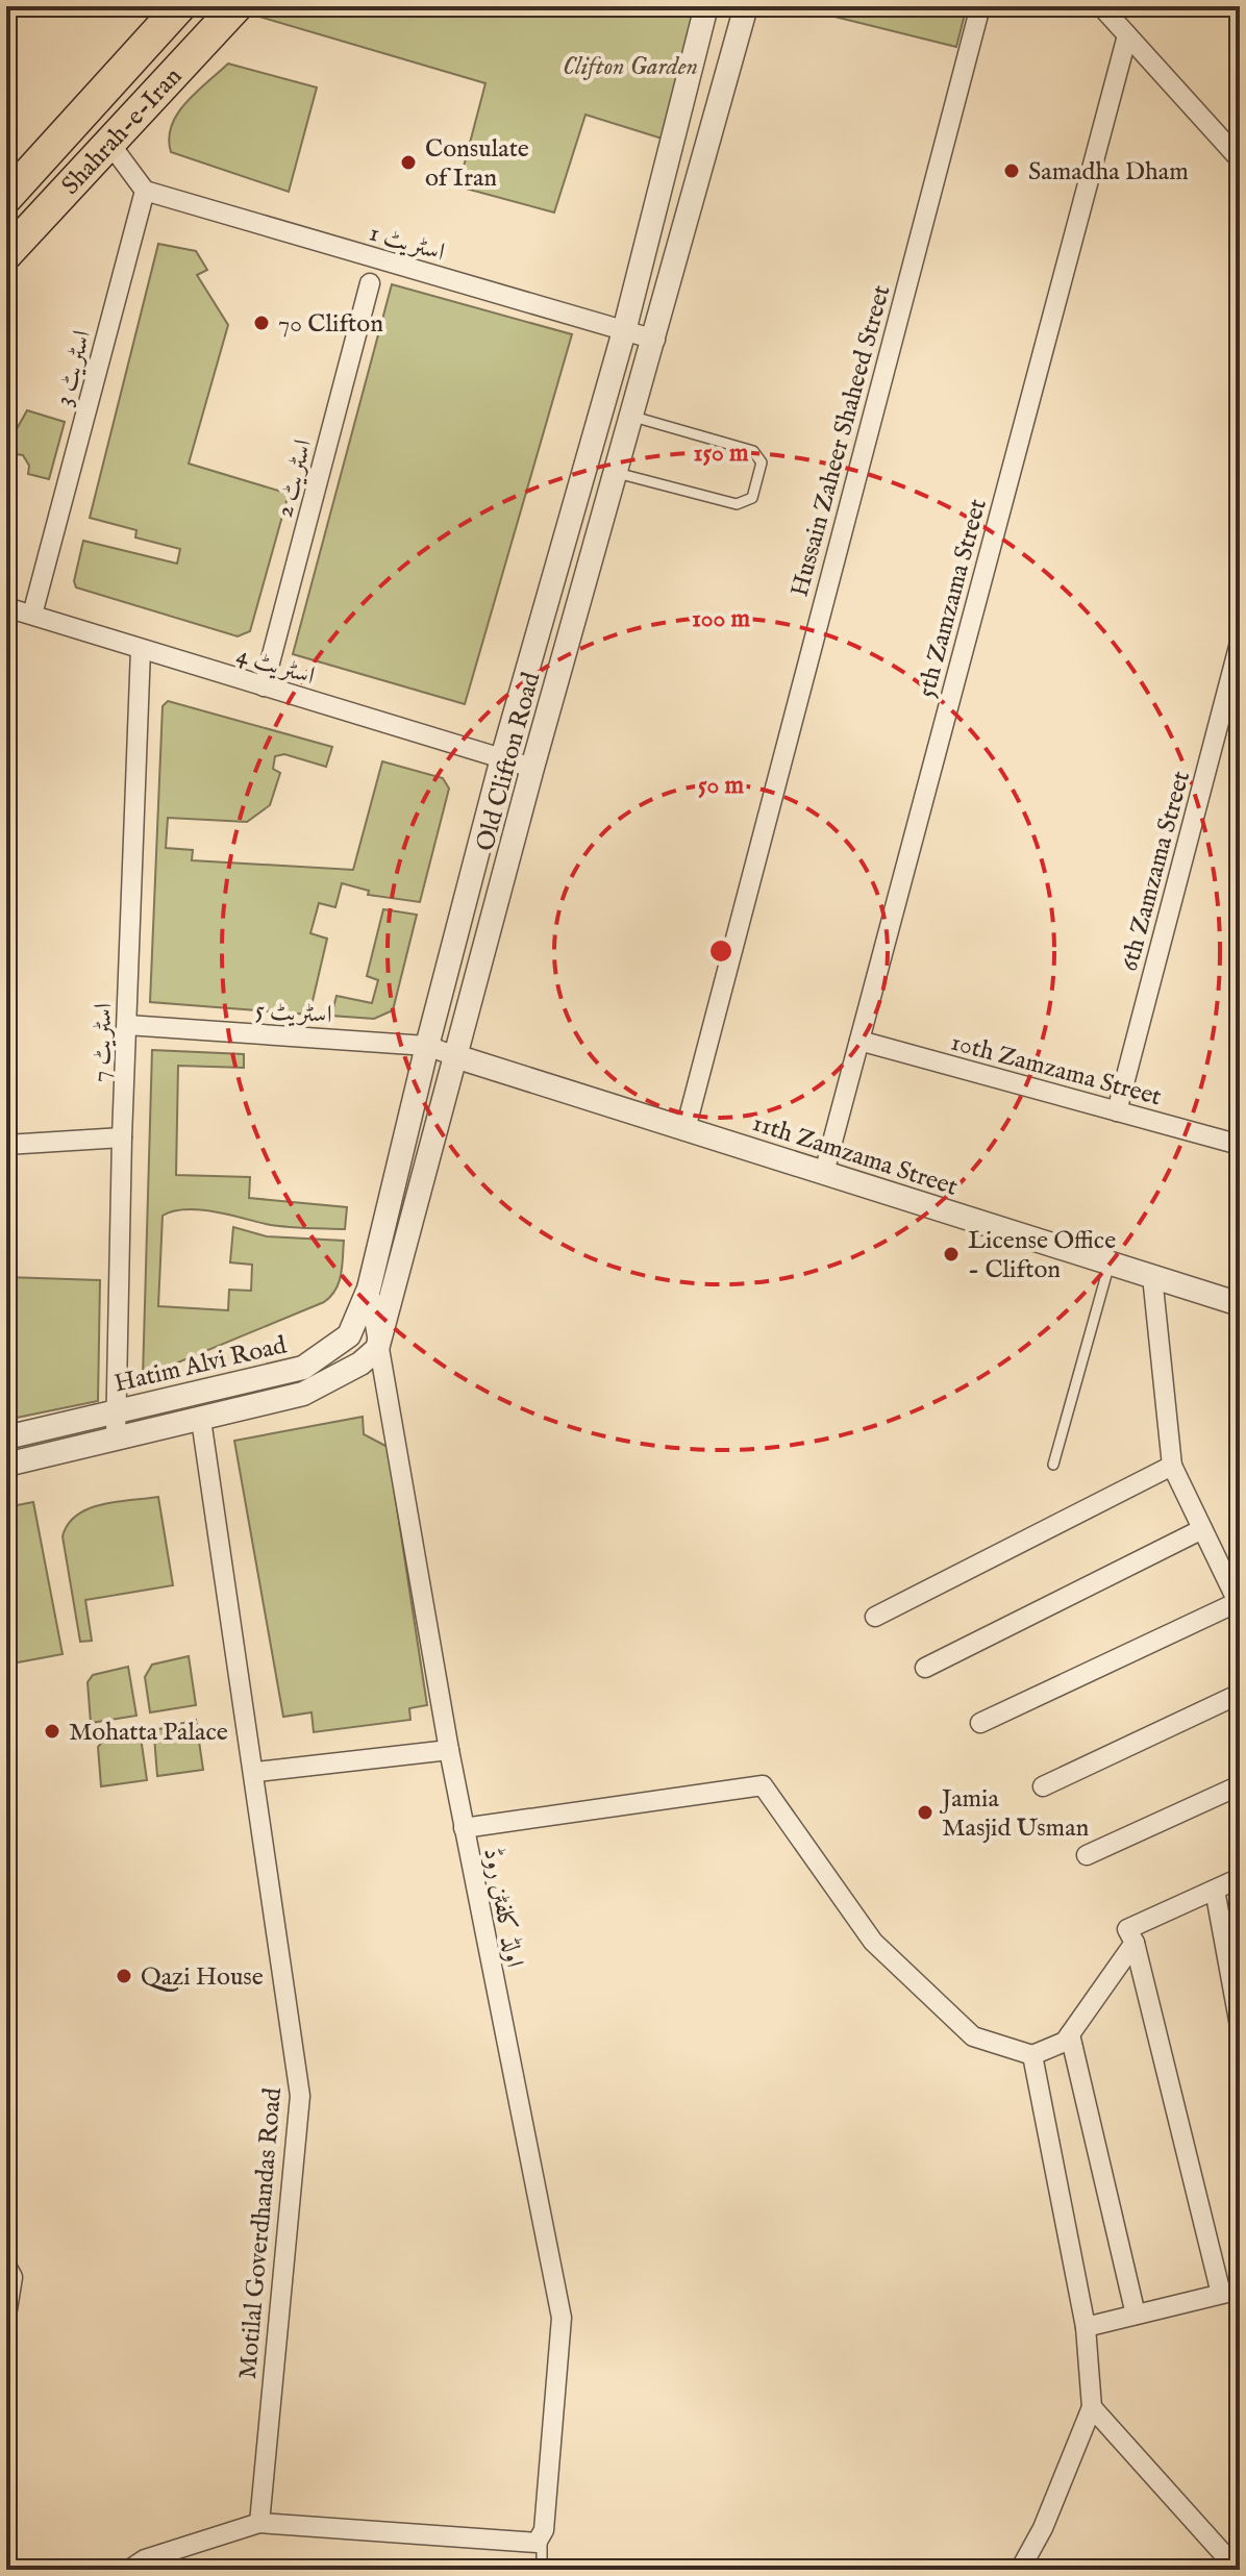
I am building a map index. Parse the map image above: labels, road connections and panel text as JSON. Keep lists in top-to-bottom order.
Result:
{
  "streets": {
    "main road": ["Shahrah-e-Iran"],
    "street": [
      "اسٹریٹ 1",
      "اسٹریٹ 3",
      "Hussain Zaheer Shaheed Street",
      "اسٹریٹ 2",
      "5th Zamzama Street",
      "اسٹریٹ 4",
      "Old Clifton Road",
      "6th Zamzama Street",
      "اسٹریٹ 5",
      "اسٹریٹ 7",
      "10th Zamzama Street",
      "11th Zamzama Street",
      "Hatim Alvi Road",
      "اولڈ کلفٹن روڈ",
      "Motilal Goverdhandas Road"
    ]
  },
  "crossings": [
    ["اسٹریٹ 1", "اسٹریٹ 3"],
    ["اسٹریٹ 1", "Old Clifton Road"],
    ["اسٹریٹ 3", "اسٹریٹ 4"],
    ["Hussain Zaheer Shaheed Street", "11th Zamzama Street"],
    ["اسٹریٹ 2", "اسٹریٹ 4"],
    ["5th Zamzama Street", "10th Zamzama Street"],
    ["5th Zamzama Street", "11th Zamzama Street"],
    ["اسٹریٹ 4", "Old Clifton Road"],
    ["اسٹریٹ 4", "اسٹریٹ 7"],
    ["Old Clifton Road", "اسٹریٹ 5"],
    ["Old Clifton Road", "11th Zamzama Street"],
    ["Old Clifton Road", "Hatim Alvi Road"],
    ["Old Clifton Road", "اولڈ کلفٹن روڈ"],
    ["6th Zamzama Street", "10th Zamzama Street"],
    ["اسٹریٹ 5", "اسٹریٹ 7"],
    ["اسٹریٹ 5", "11th Zamzama Street"],
    ["اسٹریٹ 7", "Hatim Alvi Road"],
    ["Hatim Alvi Road", "اولڈ کلفٹن روڈ"]
  ],
  "parks": ["Clifton Garden"],
  "places": [
    "Consulate of Iran",
    "Samadha Dham",
    "70 Clifton",
    "License Office - Clifton",
    "Mohatta Palace",
    "Jamia Masjid Usman",
    "Qazi House"
  ],
  "rings": ["150 m", "100 m", "50 m"]
}
